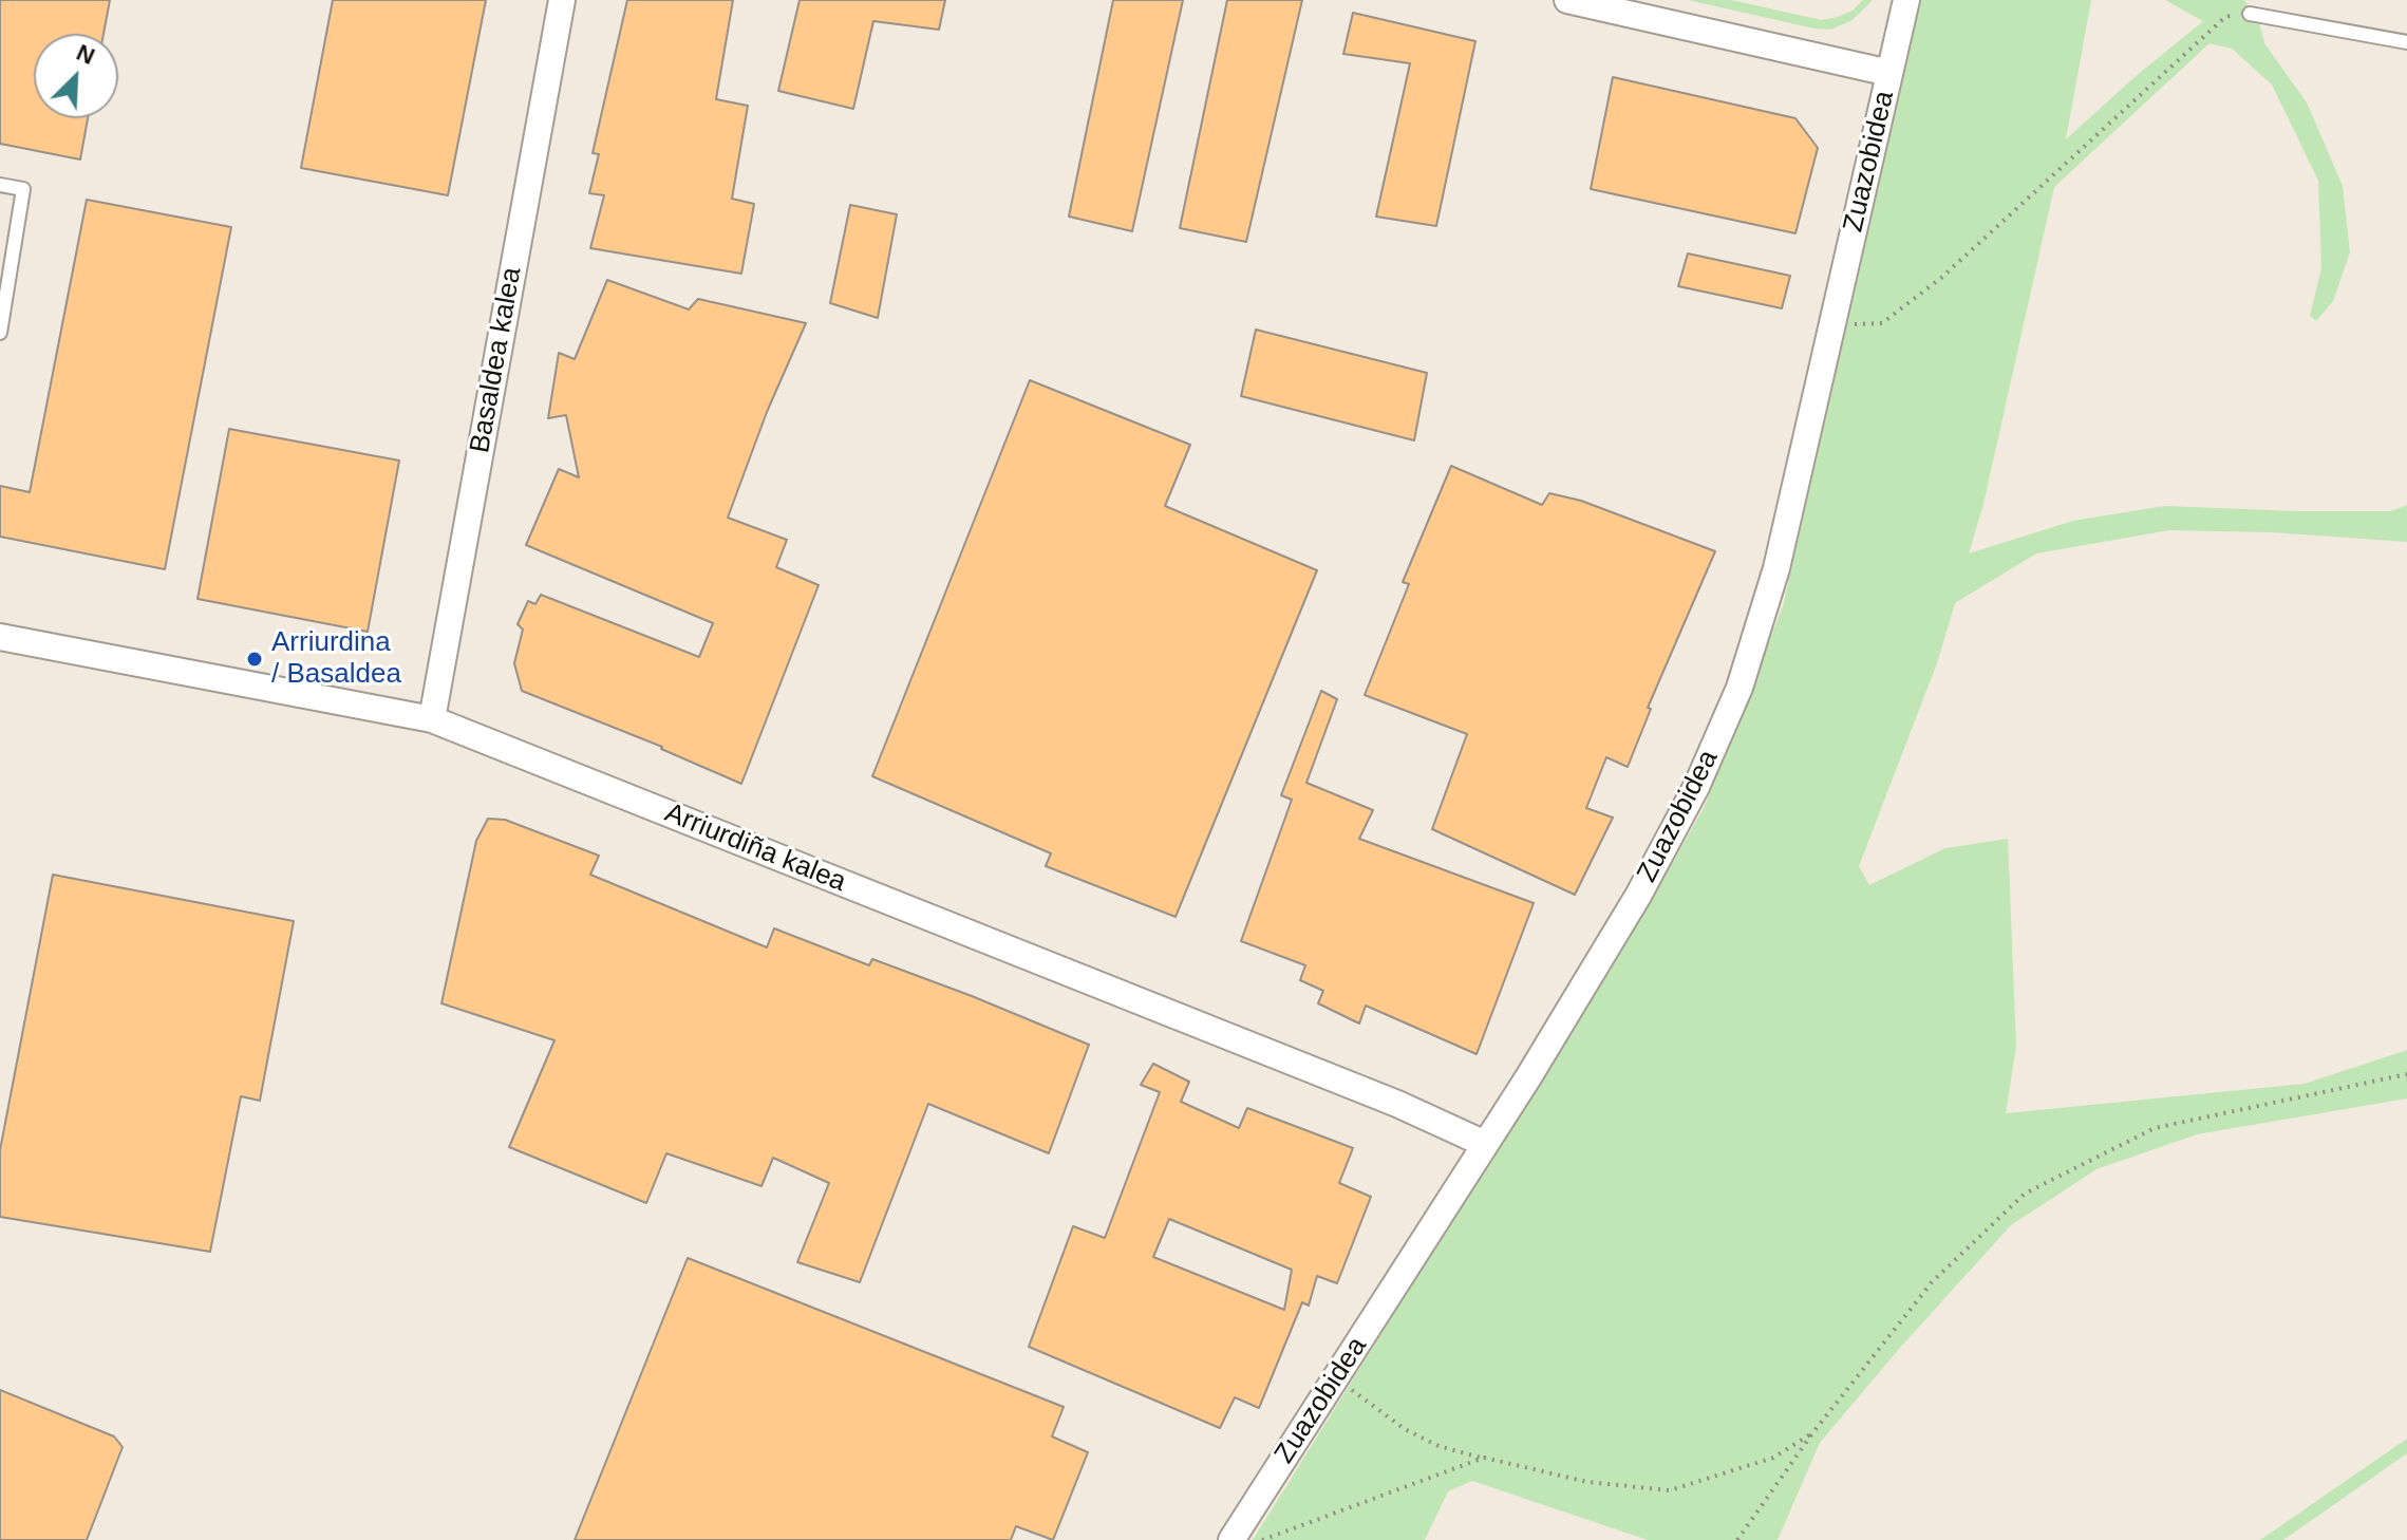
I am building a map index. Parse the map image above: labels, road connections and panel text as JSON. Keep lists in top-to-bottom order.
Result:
{
  "streets": {
    "street": ["Zuazobidea", "Basaldea kalea", "Arriurdiña kalea"]
  },
  "crossings": [
    ["Zuazobidea", "Arriurdiña kalea"],
    ["Basaldea kalea", "Arriurdiña kalea"]
  ],
  "places": ["Arriurdina / Basaldea"],
  "north": "top right"
}
